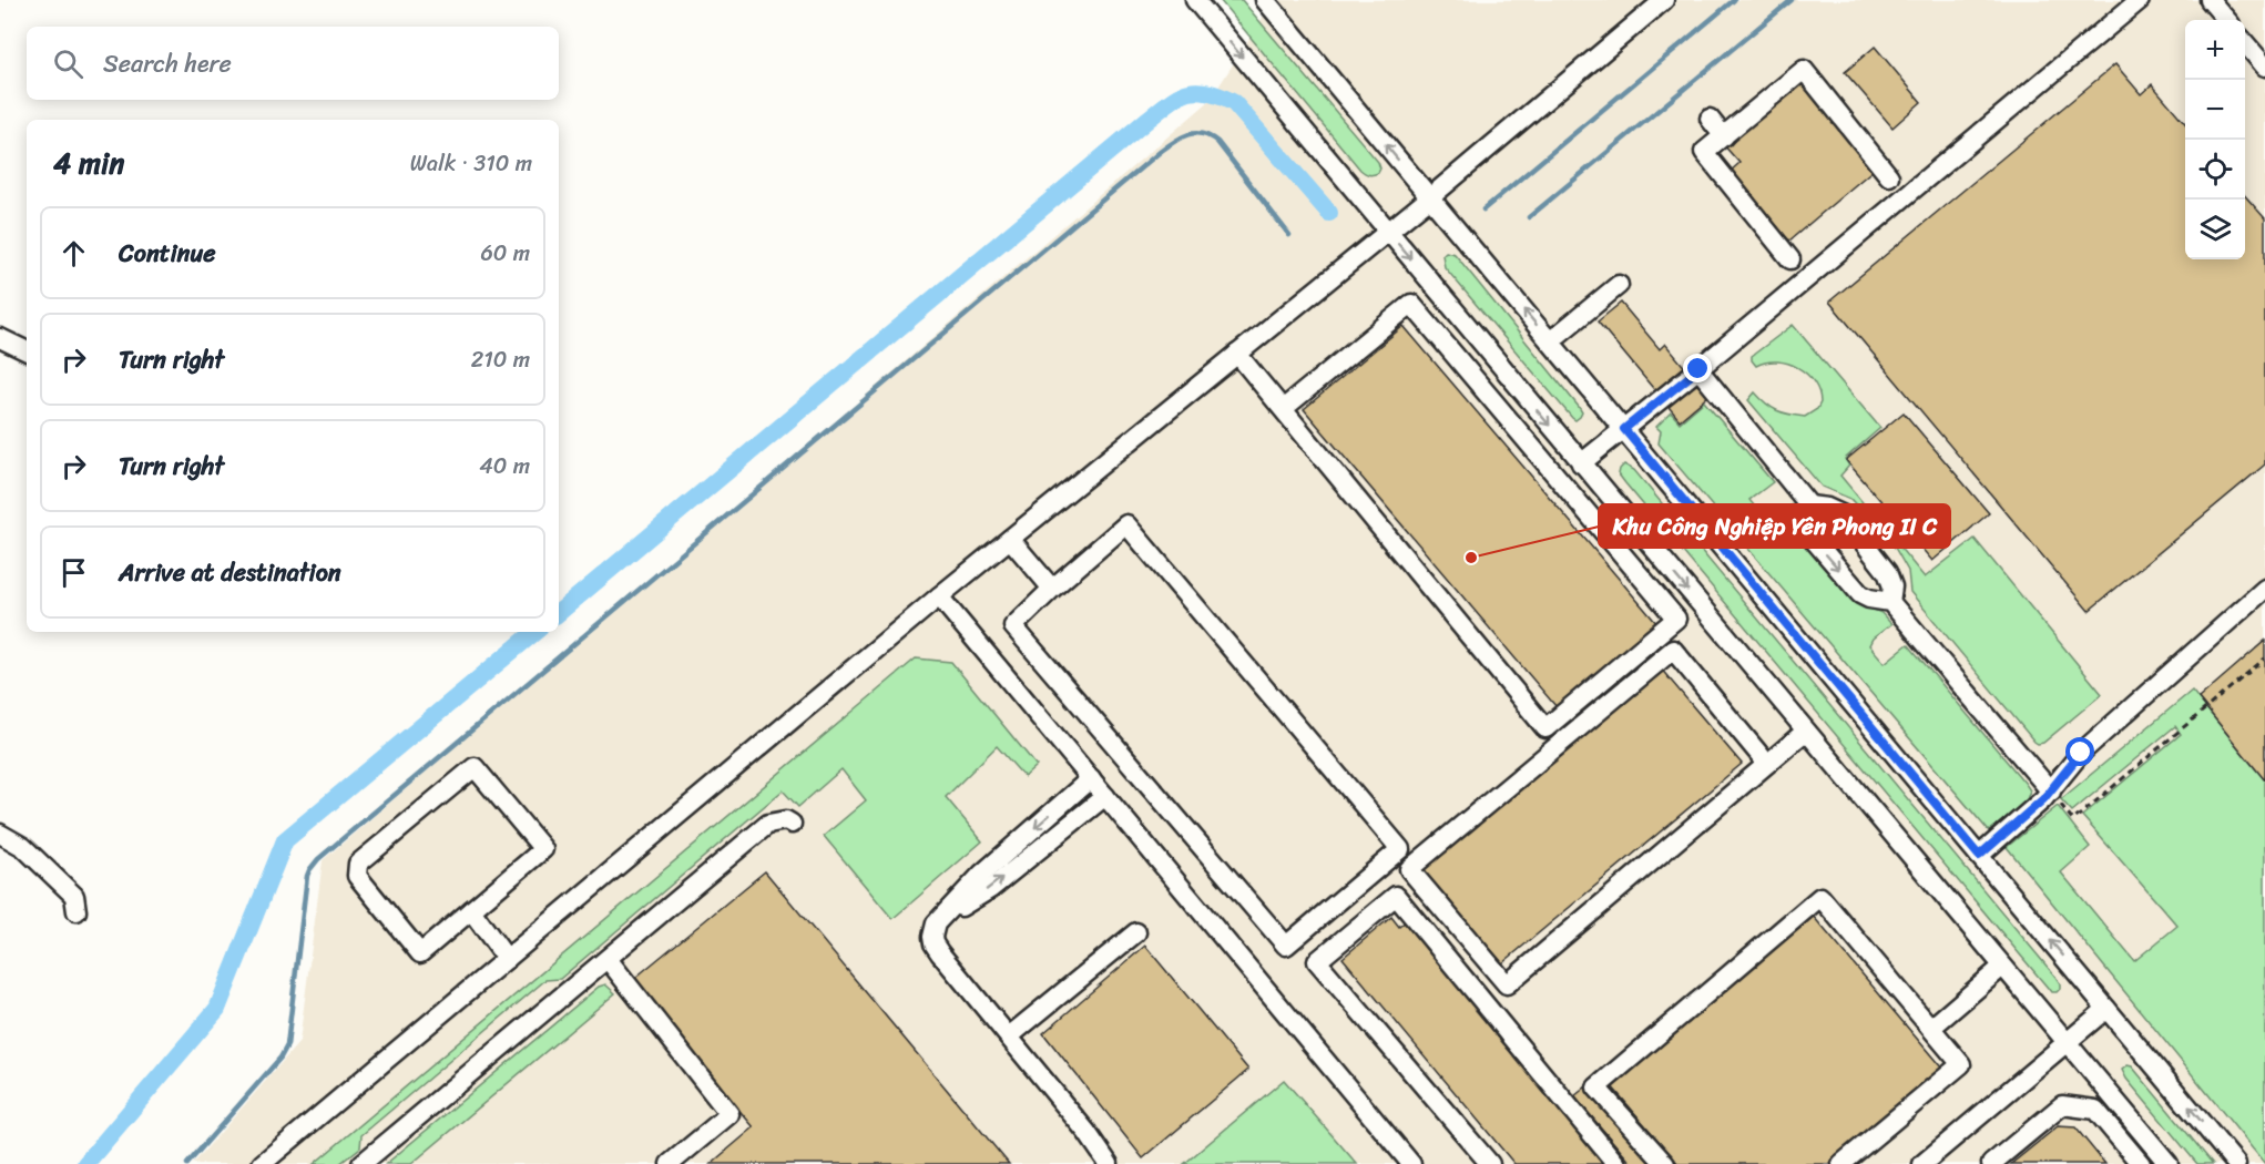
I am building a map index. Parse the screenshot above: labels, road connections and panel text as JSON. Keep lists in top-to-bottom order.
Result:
{
  "places": ["Khu Công Nghiệp Yên Phong II C"],
  "page": {
    "map_buttons": ["+", "−"],
    "search": "Search here",
    "heading": ["4 min", "Walk · 310 m"],
    "list": [
      ["Continue", "60 m"],
      ["Turn right", "210 m"],
      ["Turn right", "40 m"],
      "Arrive at destination"
    ]
  }
}
